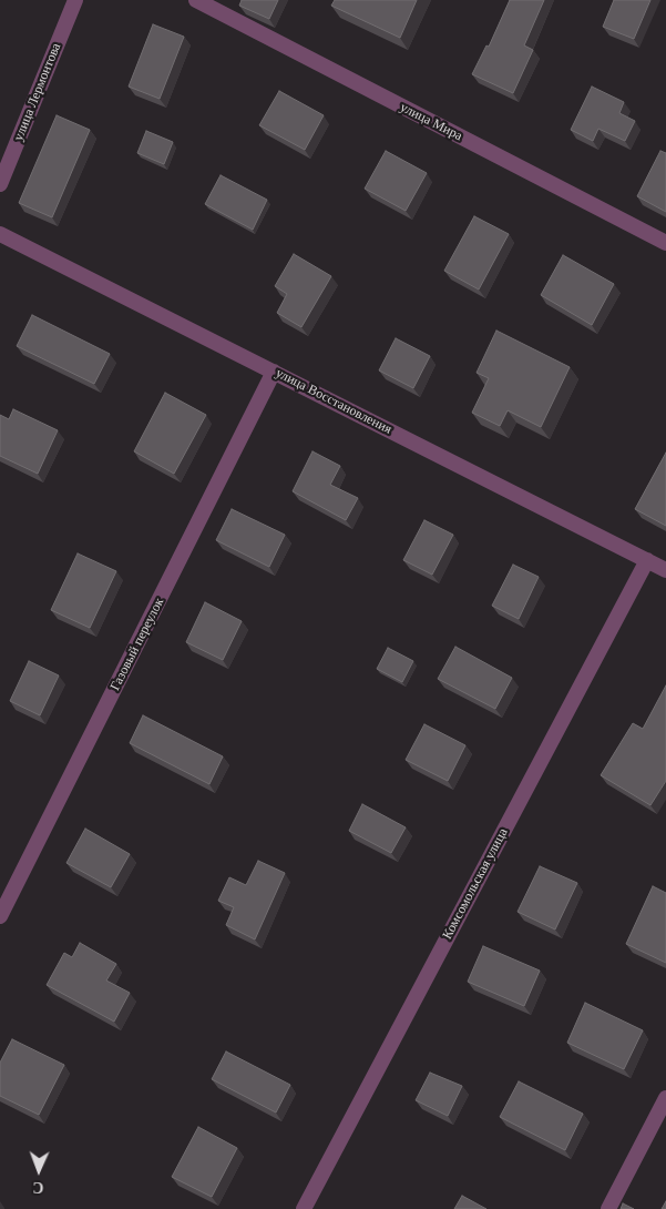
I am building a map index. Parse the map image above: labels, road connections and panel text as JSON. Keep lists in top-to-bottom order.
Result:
{
  "streets": {
    "street": [
      "улица Лермонтова",
      "улица Мира",
      "улица Восстановления",
      "Газовый переулок",
      "Комсомольская улица"
    ]
  },
  "crossings": [
    ["улица Восстановления", "Газовый переулок"],
    ["улица Восстановления", "Комсомольская улица"]
  ],
  "north": "bottom"
}
